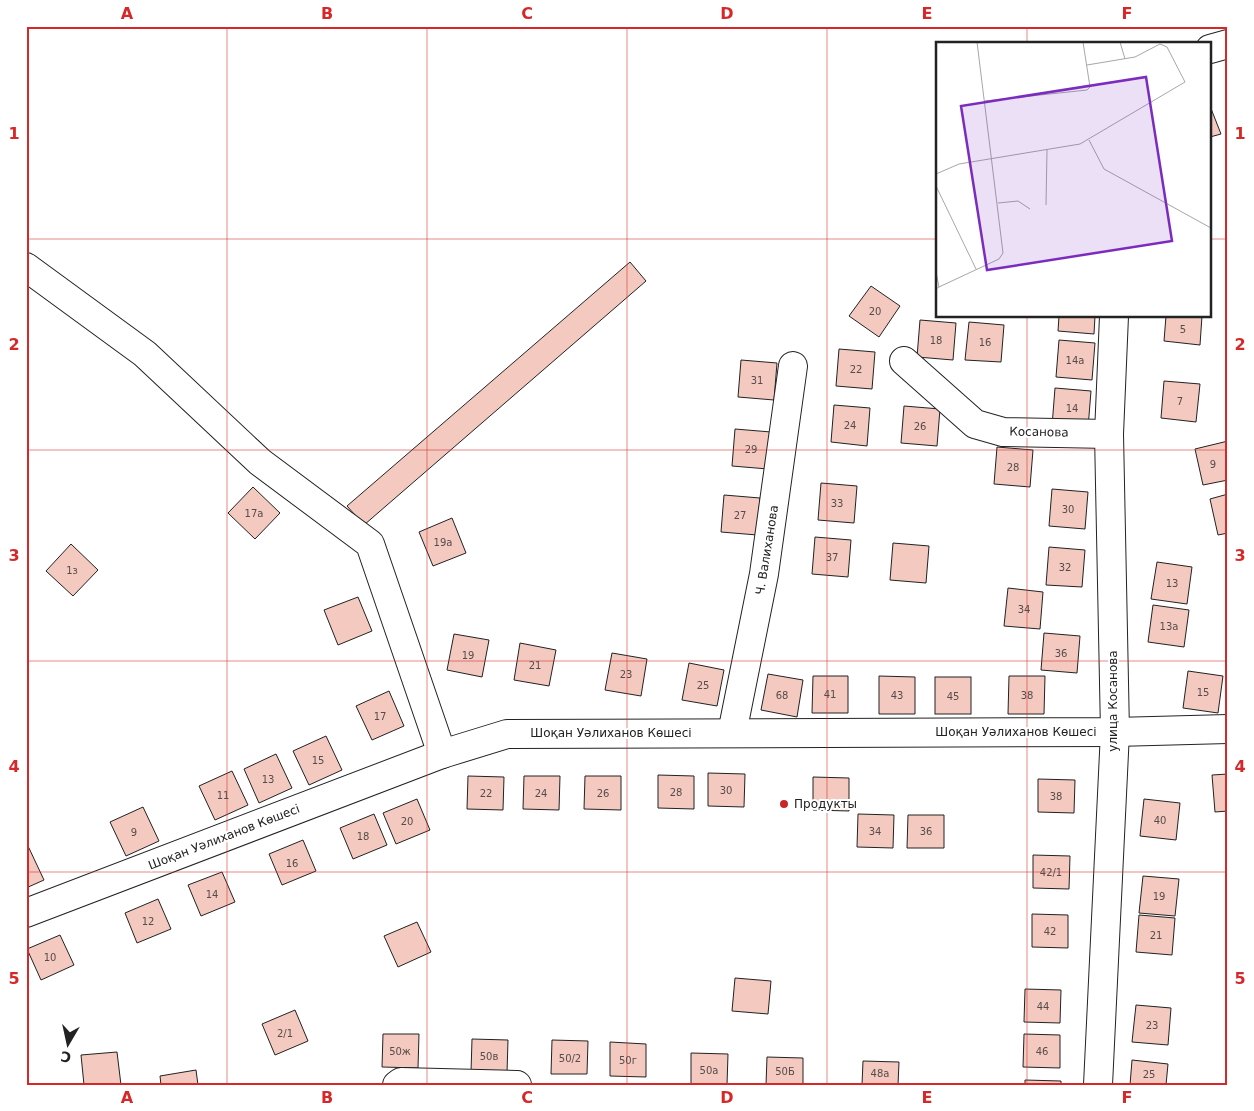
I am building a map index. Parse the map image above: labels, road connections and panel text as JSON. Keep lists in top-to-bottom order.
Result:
{
  "streets": {
    "street": [
      "Косанова",
      "Ч. Валиханова",
      "улица Косанова",
      "Шоқан Уәлиханов Көшесі"
    ]
  },
  "crossings": [
    ["Косанова", "улица Косанова"],
    ["Ч. Валиханова", "Шоқан Уәлиханов Көшесі"],
    ["улица Косанова", "Шоқан Уәлиханов Көшесі"]
  ],
  "places": ["Продукты"],
  "house_numbers": [
    "20",
    "5",
    "18",
    "16",
    "14а",
    "22",
    "31",
    "7",
    "14",
    "24",
    "26",
    "29",
    "9",
    "28",
    "33",
    "30",
    "17а",
    "27",
    "19а",
    "37",
    "32",
    "1з",
    "13",
    "34",
    "13а",
    "36",
    "19",
    "21",
    "23",
    "25",
    "15",
    "41",
    "68",
    "43",
    "38",
    "45",
    "17",
    "15",
    "13",
    "30",
    "28",
    "22",
    "24",
    "26",
    "11",
    "38",
    "40",
    "20",
    "34",
    "36",
    "9",
    "18",
    "16",
    "42/1",
    "14",
    "19",
    "12",
    "42",
    "21",
    "10",
    "44",
    "23",
    "2/1",
    "50ж",
    "46",
    "50в",
    "50/2",
    "50г",
    "50а",
    "50Б",
    "48а",
    "25"
  ],
  "north": "bottom",
  "grid": {
    "columns": [
      "A",
      "B",
      "C",
      "D",
      "E",
      "F"
    ],
    "rows": [
      "1",
      "2",
      "3",
      "4",
      "5"
    ]
  }
}
